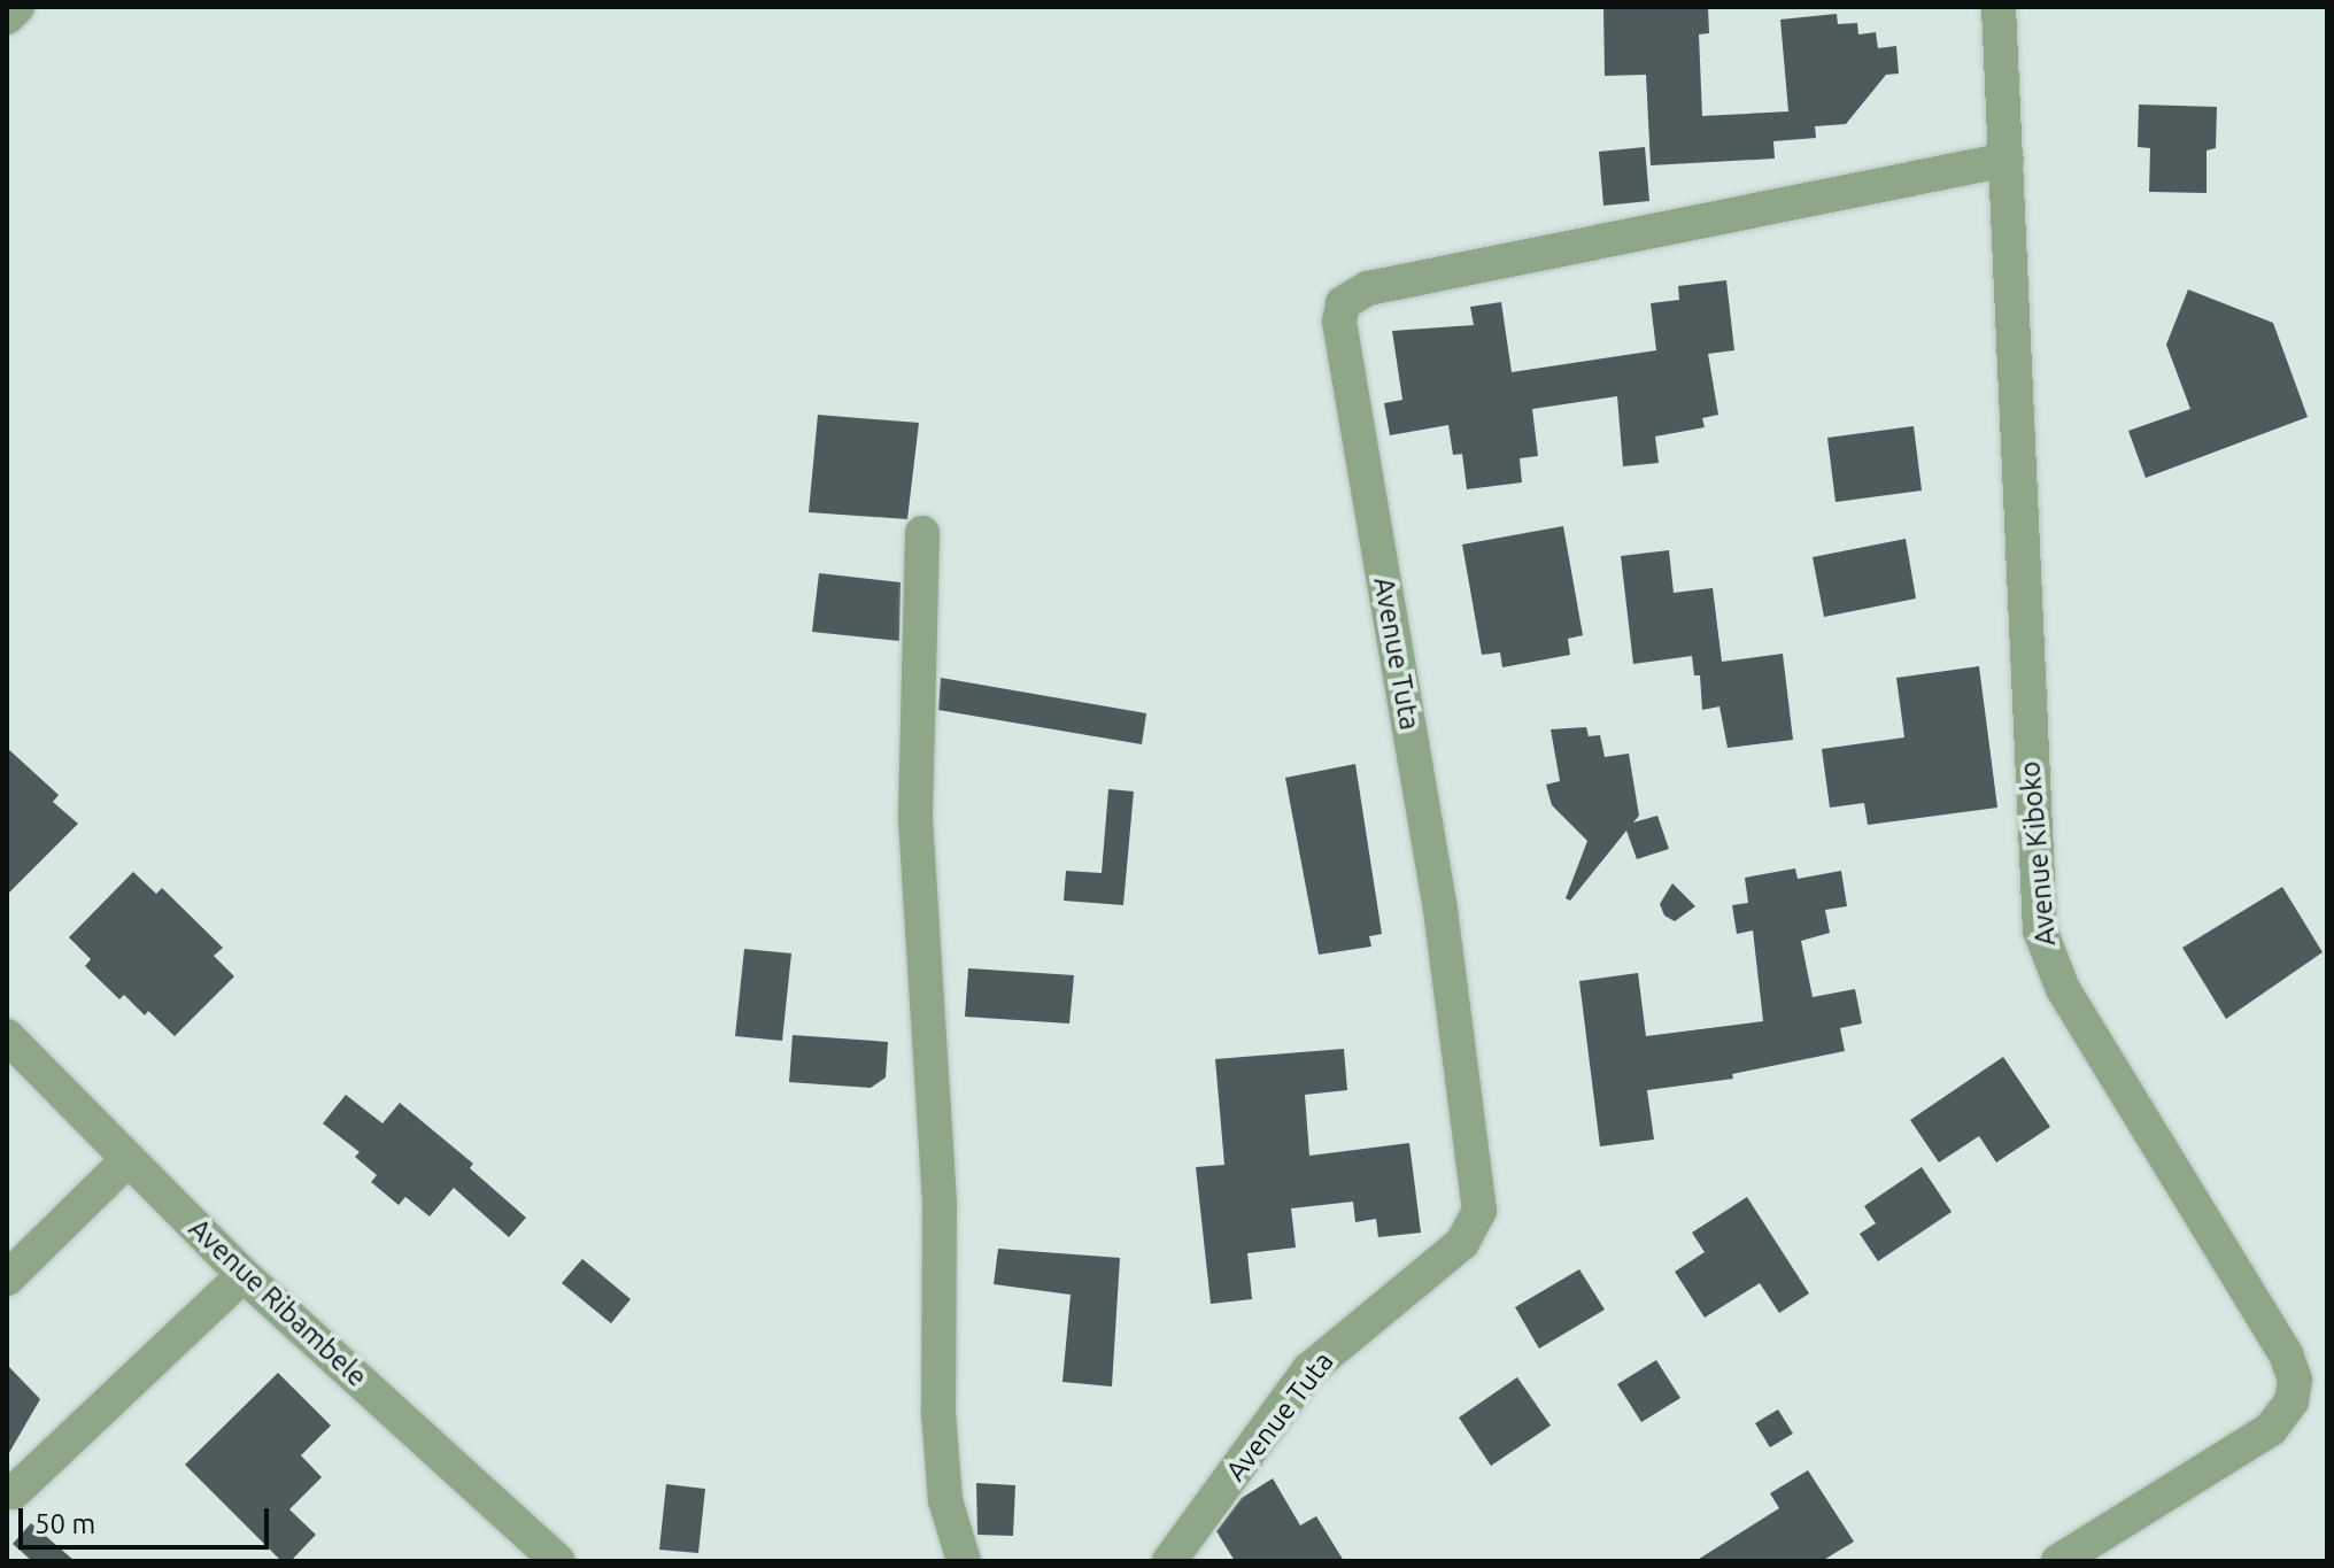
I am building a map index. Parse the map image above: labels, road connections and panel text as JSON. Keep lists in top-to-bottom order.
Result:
{
  "streets": {
    "street": ["Avenue Tuta", "Avenue Kiboko", "Avenue Ribambele"]
  },
  "crossings": [
    ["Avenue Tuta", "Avenue Kiboko"]
  ],
  "scale_bar": "50 m"
}
